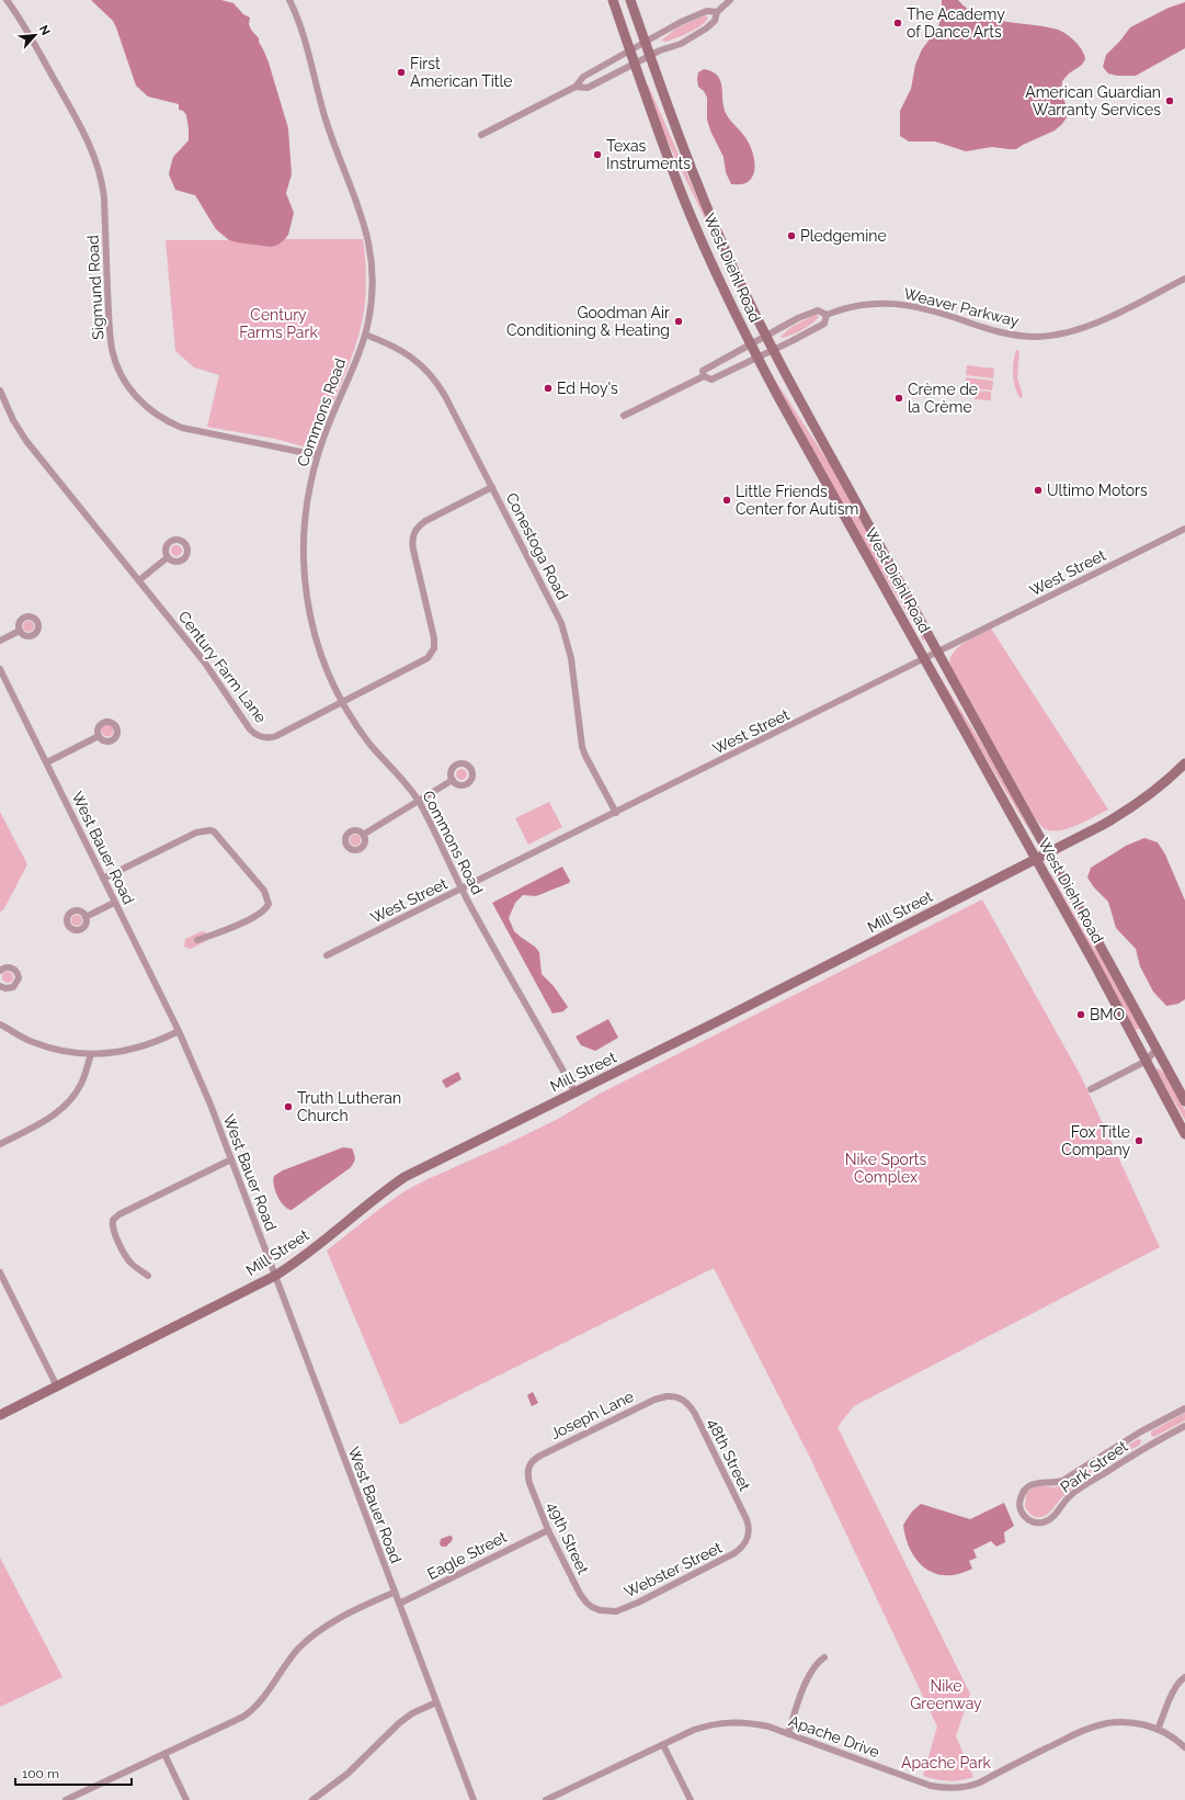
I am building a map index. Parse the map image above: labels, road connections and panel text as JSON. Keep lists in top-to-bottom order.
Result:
{
  "streets": {
    "street": [
      "West Diehl Road",
      "Sigmund Road",
      "Weaver Parkway",
      "Commons Road",
      "Conestoga Road",
      "West Street",
      "Century Farm Lane",
      "West Bauer Road",
      "Mill Street",
      "Joseph Lane",
      "48th Street",
      "Park Street",
      "49th Street",
      "Eagle Street",
      "Webster Street",
      "Apache Drive"
    ]
  },
  "crossings": [
    ["West Diehl Road", "Weaver Parkway"],
    ["West Diehl Road", "West Street"],
    ["West Diehl Road", "Mill Street"],
    ["Sigmund Road", "Commons Road"],
    ["Commons Road", "Conestoga Road"],
    ["Commons Road", "West Street"],
    ["Commons Road", "Century Farm Lane"],
    ["Commons Road", "Mill Street"],
    ["Conestoga Road", "West Street"],
    ["Conestoga Road", "Century Farm Lane"],
    ["West Bauer Road", "Mill Street"],
    ["West Bauer Road", "Eagle Street"],
    ["Joseph Lane", "48th Street"],
    ["Joseph Lane", "49th Street"],
    ["48th Street", "Webster Street"],
    ["49th Street", "Eagle Street"],
    ["49th Street", "Webster Street"]
  ],
  "parks": [
    "Century Farms Park",
    "Nike Sports Complex",
    "Nike Greenway",
    "Apache Park"
  ],
  "places": [
    "The Academy of Dance Arts",
    "First American Title",
    "American Guardian Warranty Services",
    "Texas Instruments",
    "Pledgemine",
    "Goodman Air Conditioning & Heating",
    "Ed Hoy's",
    "Crème de la Crème",
    "Ultimo Motors",
    "Little Friends Center for Autism",
    "BMO",
    "Truth Lutheran Church",
    "Fox Title Company"
  ],
  "scale_bar": "100 m",
  "north": "top right"
}
